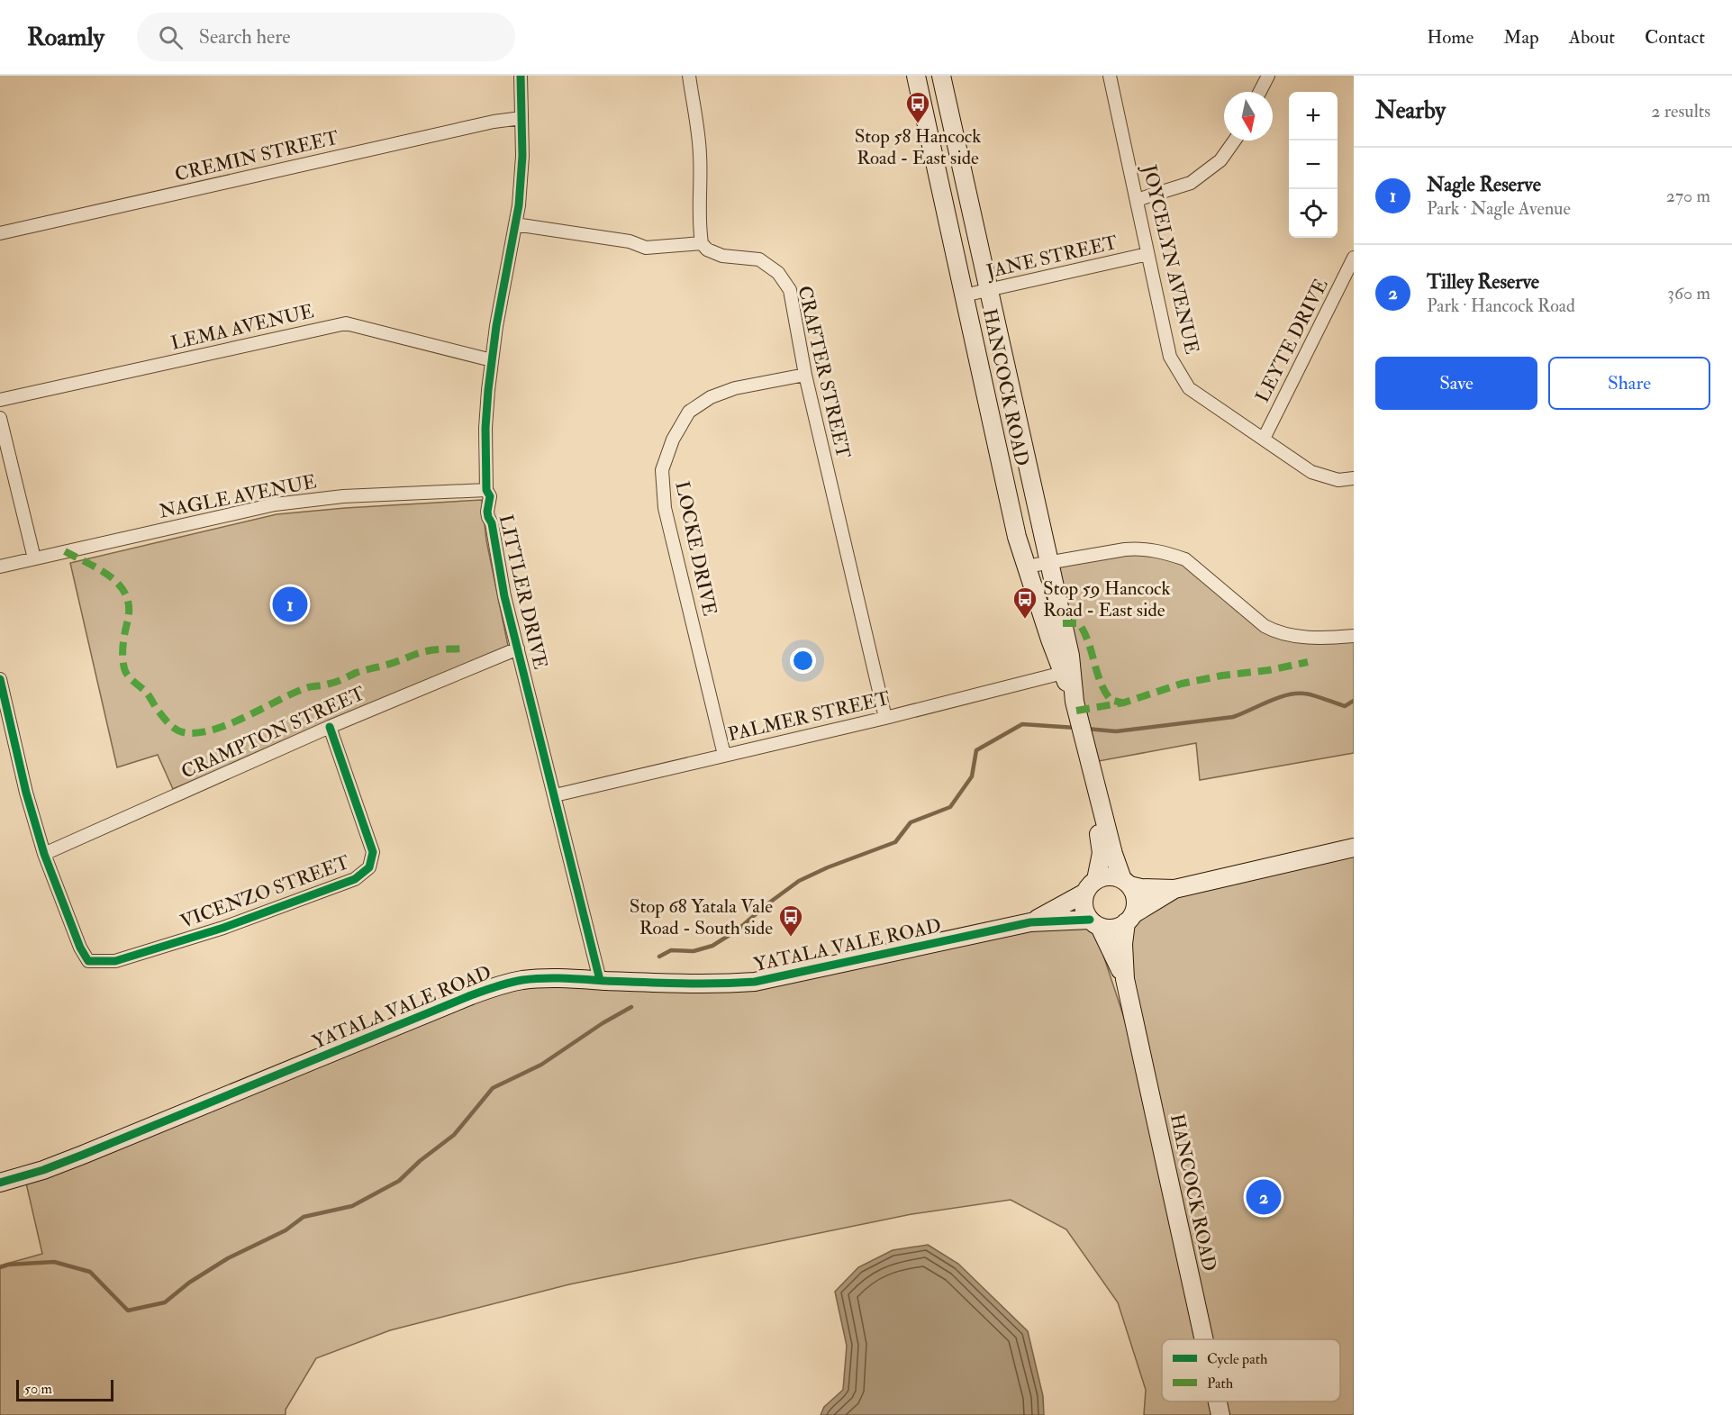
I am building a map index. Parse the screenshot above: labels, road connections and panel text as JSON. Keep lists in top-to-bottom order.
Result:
{
  "streets": {
    "main road": ["HANCOCK ROAD", "YATALA VALE ROAD"],
    "street": [
      "CREMIN STREET",
      "JANE STREET",
      "JOYCELYN AVENUE",
      "LEMA AVENUE",
      "LEYTE DRIVE",
      "CRAFTER STREET",
      "NAGLE AVENUE",
      "LOCKE DRIVE",
      "LITTLER DRIVE",
      "PALMER STREET",
      "CRAMPTON STREET",
      "VICENZO STREET"
    ]
  },
  "crossings": [
    ["CREMIN STREET", "LITTLER DRIVE"],
    ["JANE STREET", "JOYCELYN AVENUE"],
    ["JANE STREET", "HANCOCK ROAD"],
    ["JOYCELYN AVENUE", "LEYTE DRIVE"],
    ["LEMA AVENUE", "LITTLER DRIVE"],
    ["CRAFTER STREET", "LOCKE DRIVE"],
    ["CRAFTER STREET", "PALMER STREET"],
    ["HANCOCK ROAD", "PALMER STREET"],
    ["HANCOCK ROAD", "YATALA VALE ROAD"],
    ["NAGLE AVENUE", "LITTLER DRIVE"],
    ["LOCKE DRIVE", "PALMER STREET"],
    ["LITTLER DRIVE", "PALMER STREET"],
    ["LITTLER DRIVE", "CRAMPTON STREET"],
    ["LITTLER DRIVE", "YATALA VALE ROAD"],
    ["CRAMPTON STREET", "VICENZO STREET"]
  ],
  "places": {
    "bus stop": ["Stop 58 Hancock Road - East side", "Stop 59 Hancock Road - East side", "Stop 68 Yatala Vale Road - South side"]
  },
  "legend": ["Cycle path", "Path"],
  "scale_bar": "50 m",
  "north": "bottom",
  "page": {
    "header": "Roamly",
    "search": "Search here",
    "nav": [
      "Home",
      "Map",
      "About",
      "Contact"
    ],
    "heading": ["Nearby", "2 results"],
    "map_buttons": ["+", "−"],
    "list": [
      {
        "mark": "1",
        "name": "Nagle Reserve",
        "note": "Park · Nagle Avenue",
        "value": "270 m"
      },
      {
        "mark": "2",
        "name": "Tilley Reserve",
        "note": "Park · Hancock Road",
        "value": "360 m"
      }
    ],
    "buttons": ["Save", "Share"],
    "pins": ["1", "2"],
    "scale": "50 m"
  }
}
